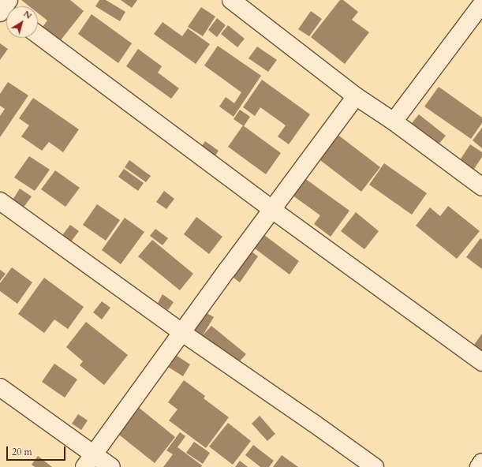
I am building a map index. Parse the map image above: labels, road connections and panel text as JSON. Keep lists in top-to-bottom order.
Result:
{
  "scale_bar": "20 m",
  "north": "top right"
}
